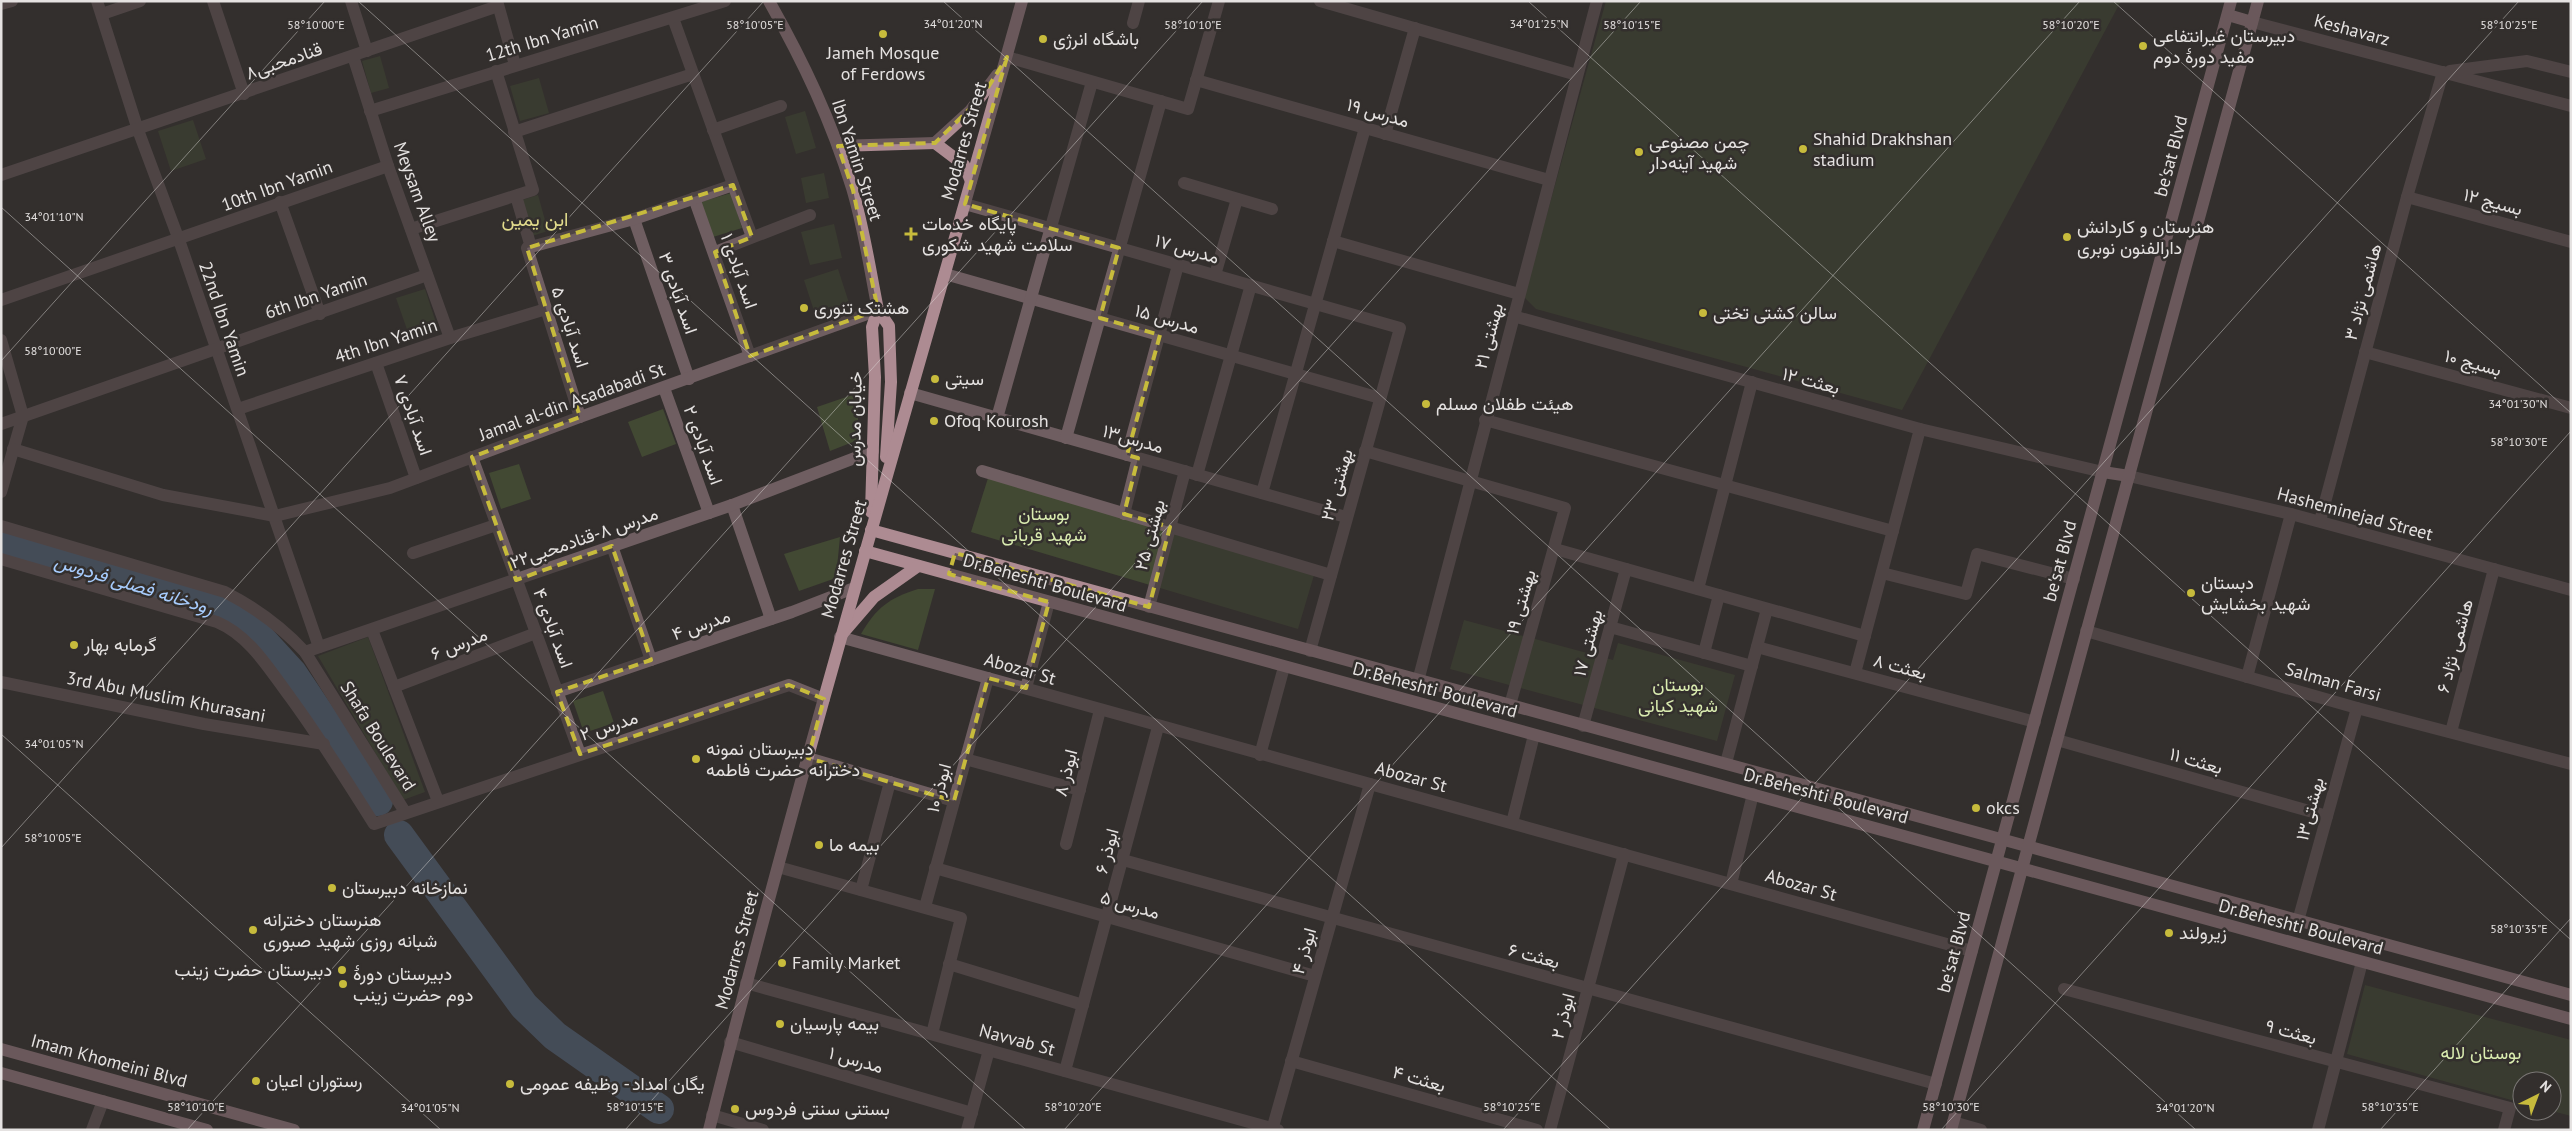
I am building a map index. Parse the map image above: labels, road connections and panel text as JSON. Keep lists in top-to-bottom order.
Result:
{
  "streets": {
    "main road": [
      "Modarres Street",
      "be'sat Blvd",
      "Ibn Yamin Street",
      "خیابان مدرس",
      "Dr.Beheshti Boulevard",
      "Imam Khomeini Blvd"
    ],
    "street": [
      "Keshavarz",
      "12th Ibn Yamin",
      "قنادمحبی۸",
      "مدرس ۱۹",
      "10th Ibn Yamin",
      "Meysam Alley",
      "بسیج ۱۲",
      "مدرس ۱۷",
      "اسد آبادی ۱",
      "هاشمی نژاد ۳",
      "اسد آبادی ۳",
      "6th Ibn Yamin",
      "22nd Ibn Yamin",
      "مدرس ۱۵",
      "اسد آبادی ۵",
      "بهشتی ۲۱",
      "4th Ibn Yamin",
      "بسیج ۱۰",
      "بعثت ۱۲",
      "Jamal al-din Asadabadi St",
      "اسد آبادی ۷",
      "مدرس۱۳",
      "اسد آبادی ۲",
      "بهشتی ۲۳",
      "Hasheminejad Street",
      "بهشتی ۲۵",
      "مدرس ۸-قنادمحبی۲۲",
      "بهشتی ۱۹",
      "مدرس ۴",
      "اسد آبادی ۴",
      "بهشتی ۱۷",
      "مدرس ۶",
      "هاشمی نژاد ۶",
      "بعثت ۸",
      "Abozar St",
      "Salman Farsi",
      "3rd Abu Muslim Khurasani",
      "مدرس ۲",
      "Shafa Boulevard",
      "بعثت ۱۱",
      "ابوذر ۸",
      "ابوذر ۱۰",
      "بهشتی۱۳",
      "ابوذر ۶",
      "مدرس ۵",
      "ابوذر ۴",
      "بعثت ۶",
      "ابوذر ۲",
      "بعثت ۹",
      "Navvab St",
      "مدرس ۱",
      "بعثت ۴"
    ]
  },
  "crossings": [
    ["Keshavarz", "هاشمی نژاد ۳"],
    ["12th Ibn Yamin", "Meysam Alley"],
    ["قنادمحبی۸", "Meysam Alley"],
    ["قنادمحبی۸", "22nd Ibn Yamin"],
    ["مدرس ۱۹", "بهشتی ۲۱"],
    ["Modarres Street", "مدرس ۱۷"],
    ["Modarres Street", "مدرس ۱۵"],
    ["Modarres Street", "خیابان مدرس"],
    ["Modarres Street", "مدرس۱۳"],
    ["Modarres Street", "Dr.Beheshti Boulevard"],
    ["Modarres Street", "مدرس ۴"],
    ["Modarres Street", "Abozar St"],
    ["Modarres Street", "مدرس ۲"],
    ["Modarres Street", "Navvab St"],
    ["Modarres Street", "مدرس ۱"],
    ["be'sat Blvd", "بعثت ۱۲"],
    ["be'sat Blvd", "Dr.Beheshti Boulevard"],
    ["be'sat Blvd", "بعثت ۸"],
    ["be'sat Blvd", "Abozar St"],
    ["be'sat Blvd", "بعثت ۶"],
    ["Ibn Yamin Street", "Jamal al-din Asadabadi St"],
    ["Ibn Yamin Street", "خیابان مدرس"],
    ["10th Ibn Yamin", "Meysam Alley"],
    ["10th Ibn Yamin", "22nd Ibn Yamin"],
    ["Meysam Alley", "6th Ibn Yamin"],
    ["Meysam Alley", "4th Ibn Yamin"],
    ["بسیج ۱۲", "هاشمی نژاد ۳"],
    ["مدرس ۱۷", "بهشتی ۲۳"],
    ["مدرس ۱۷", "بهشتی ۲۵"],
    ["اسد آبادی ۱", "Jamal al-din Asadabadi St"],
    ["هاشمی نژاد ۳", "بسیج ۱۰"],
    ["هاشمی نژاد ۳", "Hasheminejad Street"],
    ["اسد آبادی ۳", "Jamal al-din Asadabadi St"],
    ["6th Ibn Yamin", "22nd Ibn Yamin"],
    ["22nd Ibn Yamin", "4th Ibn Yamin"],
    ["22nd Ibn Yamin", "Jamal al-din Asadabadi St"],
    ["22nd Ibn Yamin", "مدرس ۸-قنادمحبی۲۲"],
    ["مدرس ۱۵", "بهشتی ۲۳"],
    ["مدرس ۱۵", "بهشتی ۲۵"],
    ["اسد آبادی ۵", "4th Ibn Yamin"],
    ["اسد آبادی ۵", "Jamal al-din Asadabadi St"],
    ["بهشتی ۲۱", "بعثت ۱۲"],
    ["بهشتی ۲۱", "Dr.Beheshti Boulevard"],
    ["بهشتی ۲۱", "بهشتی ۱۹"],
    ["4th Ibn Yamin", "اسد آبادی ۷"],
    ["Jamal al-din Asadabadi St", "اسد آبادی ۷"],
    ["Jamal al-din Asadabadi St", "خیابان مدرس"],
    ["Jamal al-din Asadabadi St", "اسد آبادی ۲"],
    ["Jamal al-din Asadabadi St", "اسد آبادی ۴"],
    ["خیابان مدرس", "مدرس ۸-قنادمحبی۲۲"],
    ["خیابان مدرس", "Dr.Beheshti Boulevard"],
    ["مدرس۱۳", "بهشتی ۲۳"],
    ["مدرس۱۳", "بهشتی ۲۵"],
    ["اسد آبادی ۲", "مدرس ۸-قنادمحبی۲۲"],
    ["بهشتی ۲۳", "Dr.Beheshti Boulevard"],
    ["Hasheminejad Street", "هاشمی نژاد ۶"],
    ["بهشتی ۲۵", "Dr.Beheshti Boulevard"],
    ["مدرس ۸-قنادمحبی۲۲", "اسد آبادی ۴"],
    ["مدرس ۸-قنادمحبی۲۲", "Shafa Boulevard"],
    ["Dr.Beheshti Boulevard", "بهشتی ۱۹"],
    ["Dr.Beheshti Boulevard", "بهشتی ۱۷"],
    ["Dr.Beheshti Boulevard", "بهشتی۱۳"],
    ["مدرس ۴", "اسد آبادی ۴"],
    ["اسد آبادی ۴", "مدرس ۶"],
    ["اسد آبادی ۴", "مدرس ۲"],
    ["هاشمی نژاد ۶", "Salman Farsi"],
    ["Abozar St", "ابوذر ۸"],
    ["Abozar St", "ابوذر ۱۰"],
    ["Abozar St", "ابوذر ۶"],
    ["Abozar St", "ابوذر ۴"],
    ["Abozar St", "ابوذر ۲"],
    ["Salman Farsi", "بهشتی۱۳"],
    ["3rd Abu Muslim Khurasani", "Shafa Boulevard"],
    ["مدرس ۲", "Shafa Boulevard"],
    ["بعثت ۱۱", "بهشتی۱۳"],
    ["ابوذر ۱۰", "مدرس ۵"],
    ["ابوذر ۶", "مدرس ۵"],
    ["ابوذر ۶", "بعثت ۶"],
    ["ابوذر ۶", "Navvab St"],
    ["مدرس ۵", "ابوذر ۴"],
    ["ابوذر ۴", "بعثت ۶"],
    ["ابوذر ۴", "Navvab St"],
    ["ابوذر ۴", "بعثت ۴"],
    ["بعثت ۶", "ابوذر ۲"]
  ],
  "districts": ["ابن یمین"],
  "water": ["رودخانه فصلی فردوس"],
  "parks": ["بوستان شهید قربانی", "بوستان شهید کیانی", "بوستان لاله"],
  "places": {
    "other": [
      "Jameh Mosque of Ferdows",
      "باشگاه انرژی",
      "دبیرستان غیرانتفاعی مفید دورهٔ دوم",
      "Shahid Drakhshan stadium",
      "چمن مصنوعی شهید آینه‌دار",
      "هنرستان و کاردانش دارالفنون نوبری",
      "هشتک تنوری",
      "سالن کشتی تختی",
      "سیتی",
      "هيئت طفلان مسلم",
      "Ofoq Kourosh",
      "دبستان شهید بخشایش",
      "گرمابه بهار",
      "دبیرستان نمونه دخترانه حضرت فاطمه",
      "okcs",
      "بیمه ما",
      "نمازخانه دبیرستان",
      "هنرستان دخترانه شبانه روزی شهید صبوری",
      "زیرولند",
      "Family Market",
      "دبیرستان حضرت زینب",
      "دبیرستان دورهٔ دوم حضرت زینب",
      "بیمه پارسیان",
      "رستوران اعیان",
      "یگان امداد - وظیفه عمومی",
      "بستنی سنتی فردوس"
    ],
    "health": ["پایگاه خدمات سلامت شهید شکوری"]
  },
  "north": "top right",
  "coordinates": [
    "34°01'25\"N",
    "34°01'20\"N",
    "58°10'00\"E",
    "58°10'05\"E",
    "58°10'10\"E",
    "58°10'15\"E",
    "58°10'20\"E",
    "58°10'25\"E",
    "34°01'10\"N",
    "34°01'30\"N",
    "58°10'30\"E",
    "34°01'05\"N",
    "58°10'35\"E"
  ]
}
